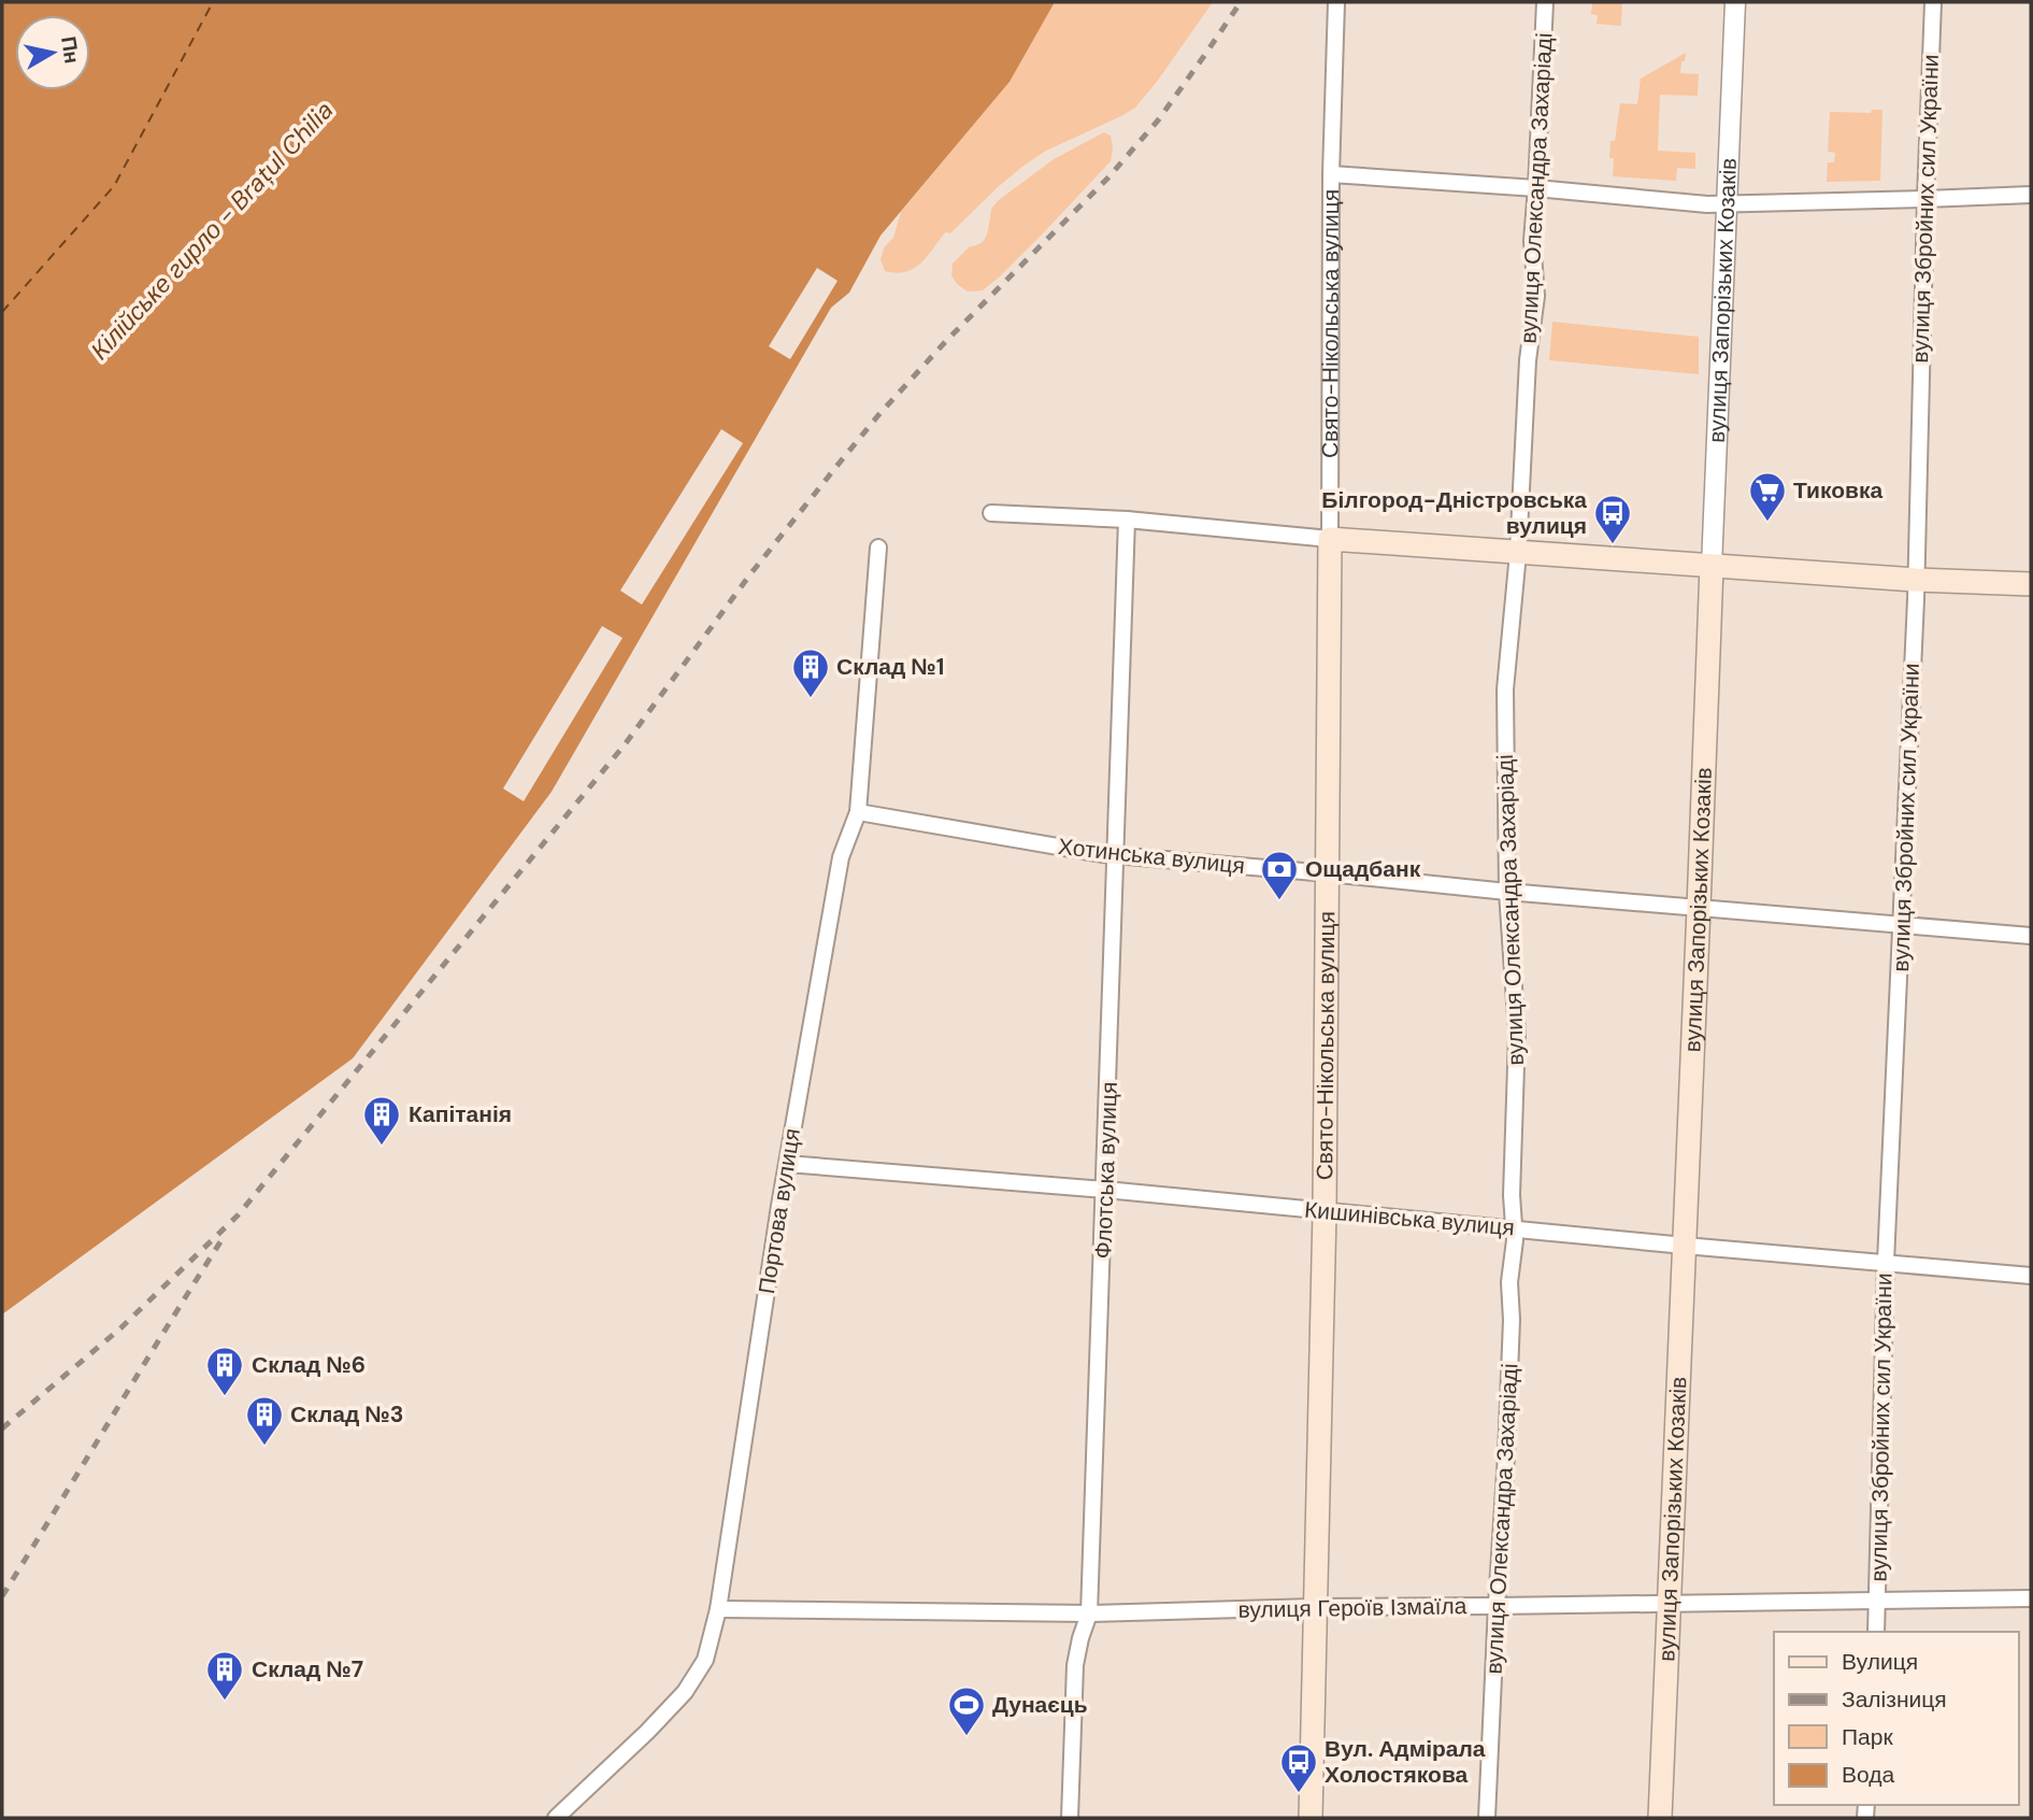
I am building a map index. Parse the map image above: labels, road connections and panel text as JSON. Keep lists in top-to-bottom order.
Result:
{
  "streets": {
    "main road": ["вулиця Запорізьких Козаків", "Свято-Нікольська вулиця"],
    "street": [
      "вулиця Олександра Захаріаді",
      "вулиця Збройних сил України",
      "Хотинська вулиця",
      "Флотська вулиця",
      "Портова вулиця",
      "Кишинівська вулиця",
      "вулиця Героїв Ізмаїла"
    ]
  },
  "crossings": [
    ["вулиця Олександра Захаріаді", "Хотинська вулиця"],
    ["вулиця Олександра Захаріаді", "Кишинівська вулиця"],
    ["вулиця Олександра Захаріаді", "вулиця Героїв Ізмаїла"],
    ["вулиця Збройних сил України", "Хотинська вулиця"],
    ["вулиця Збройних сил України", "Кишинівська вулиця"],
    ["вулиця Збройних сил України", "вулиця Героїв Ізмаїла"],
    ["вулиця Запорізьких Козаків", "Хотинська вулиця"],
    ["вулиця Запорізьких Козаків", "Кишинівська вулиця"],
    ["вулиця Запорізьких Козаків", "вулиця Героїв Ізмаїла"],
    ["Свято-Нікольська вулиця", "Хотинська вулиця"],
    ["Свято-Нікольська вулиця", "Кишинівська вулиця"],
    ["Свято-Нікольська вулиця", "вулиця Героїв Ізмаїла"],
    ["Хотинська вулиця", "Флотська вулиця"],
    ["Хотинська вулиця", "Портова вулиця"],
    ["Флотська вулиця", "Кишинівська вулиця"],
    ["Флотська вулиця", "вулиця Героїв Ізмаїла"],
    ["Портова вулиця", "Кишинівська вулиця"],
    ["Портова вулиця", "вулиця Героїв Ізмаїла"]
  ],
  "water": ["Кілійське гирло - Brațul Chilia"],
  "places": {
    "supermarket": ["Тиковка"],
    "bus stop": ["Білгород-Дністровська вулиця", "Вул. Адмірала Холостякова"],
    "building": [
      "Склад №1",
      "Капітанія",
      "Склад №6",
      "Склад №3",
      "Склад №7"
    ],
    "bank": ["Ощадбанк"],
    "sports": ["Дунаєць"]
  },
  "legend": [
    "Вулиця",
    "Залізниця",
    "Парк",
    "Вода"
  ],
  "north": "right"
}
